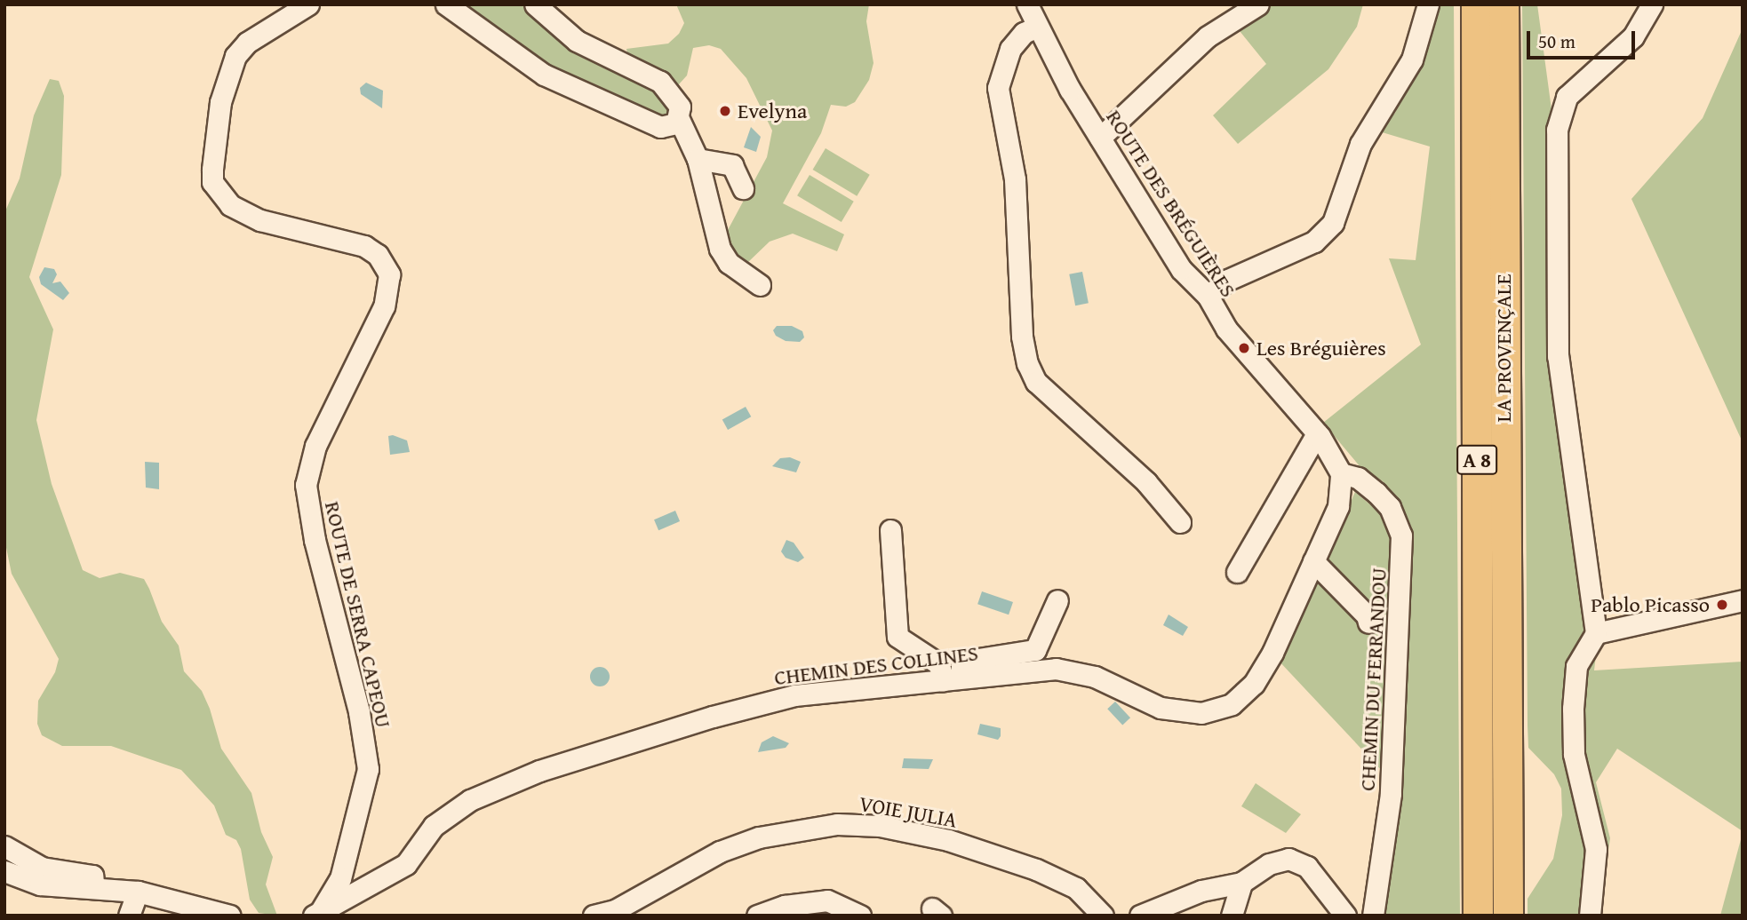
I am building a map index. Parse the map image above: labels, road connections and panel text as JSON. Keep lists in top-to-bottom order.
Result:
{
  "streets": {
    "highway": ["LA PROVENÇALE", "A 8"],
    "street": [
      "ROUTE DES BRÉGUIÈRES",
      "ROUTE DE SERRA CAPEOU",
      "CHEMIN DES COLLINES",
      "CHEMIN DU FERRANDOU",
      "VOIE JULIA"
    ]
  },
  "crossings": [
    ["ROUTE DES BRÉGUIÈRES", "CHEMIN DES COLLINES"],
    ["ROUTE DES BRÉGUIÈRES", "CHEMIN DU FERRANDOU"],
    ["ROUTE DE SERRA CAPEOU", "CHEMIN DES COLLINES"],
    ["CHEMIN DES COLLINES", "CHEMIN DU FERRANDOU"]
  ],
  "places": ["Evelyna", "Les Bréguières", "Pablo Picasso"],
  "scale_bar": "50 m"
}
